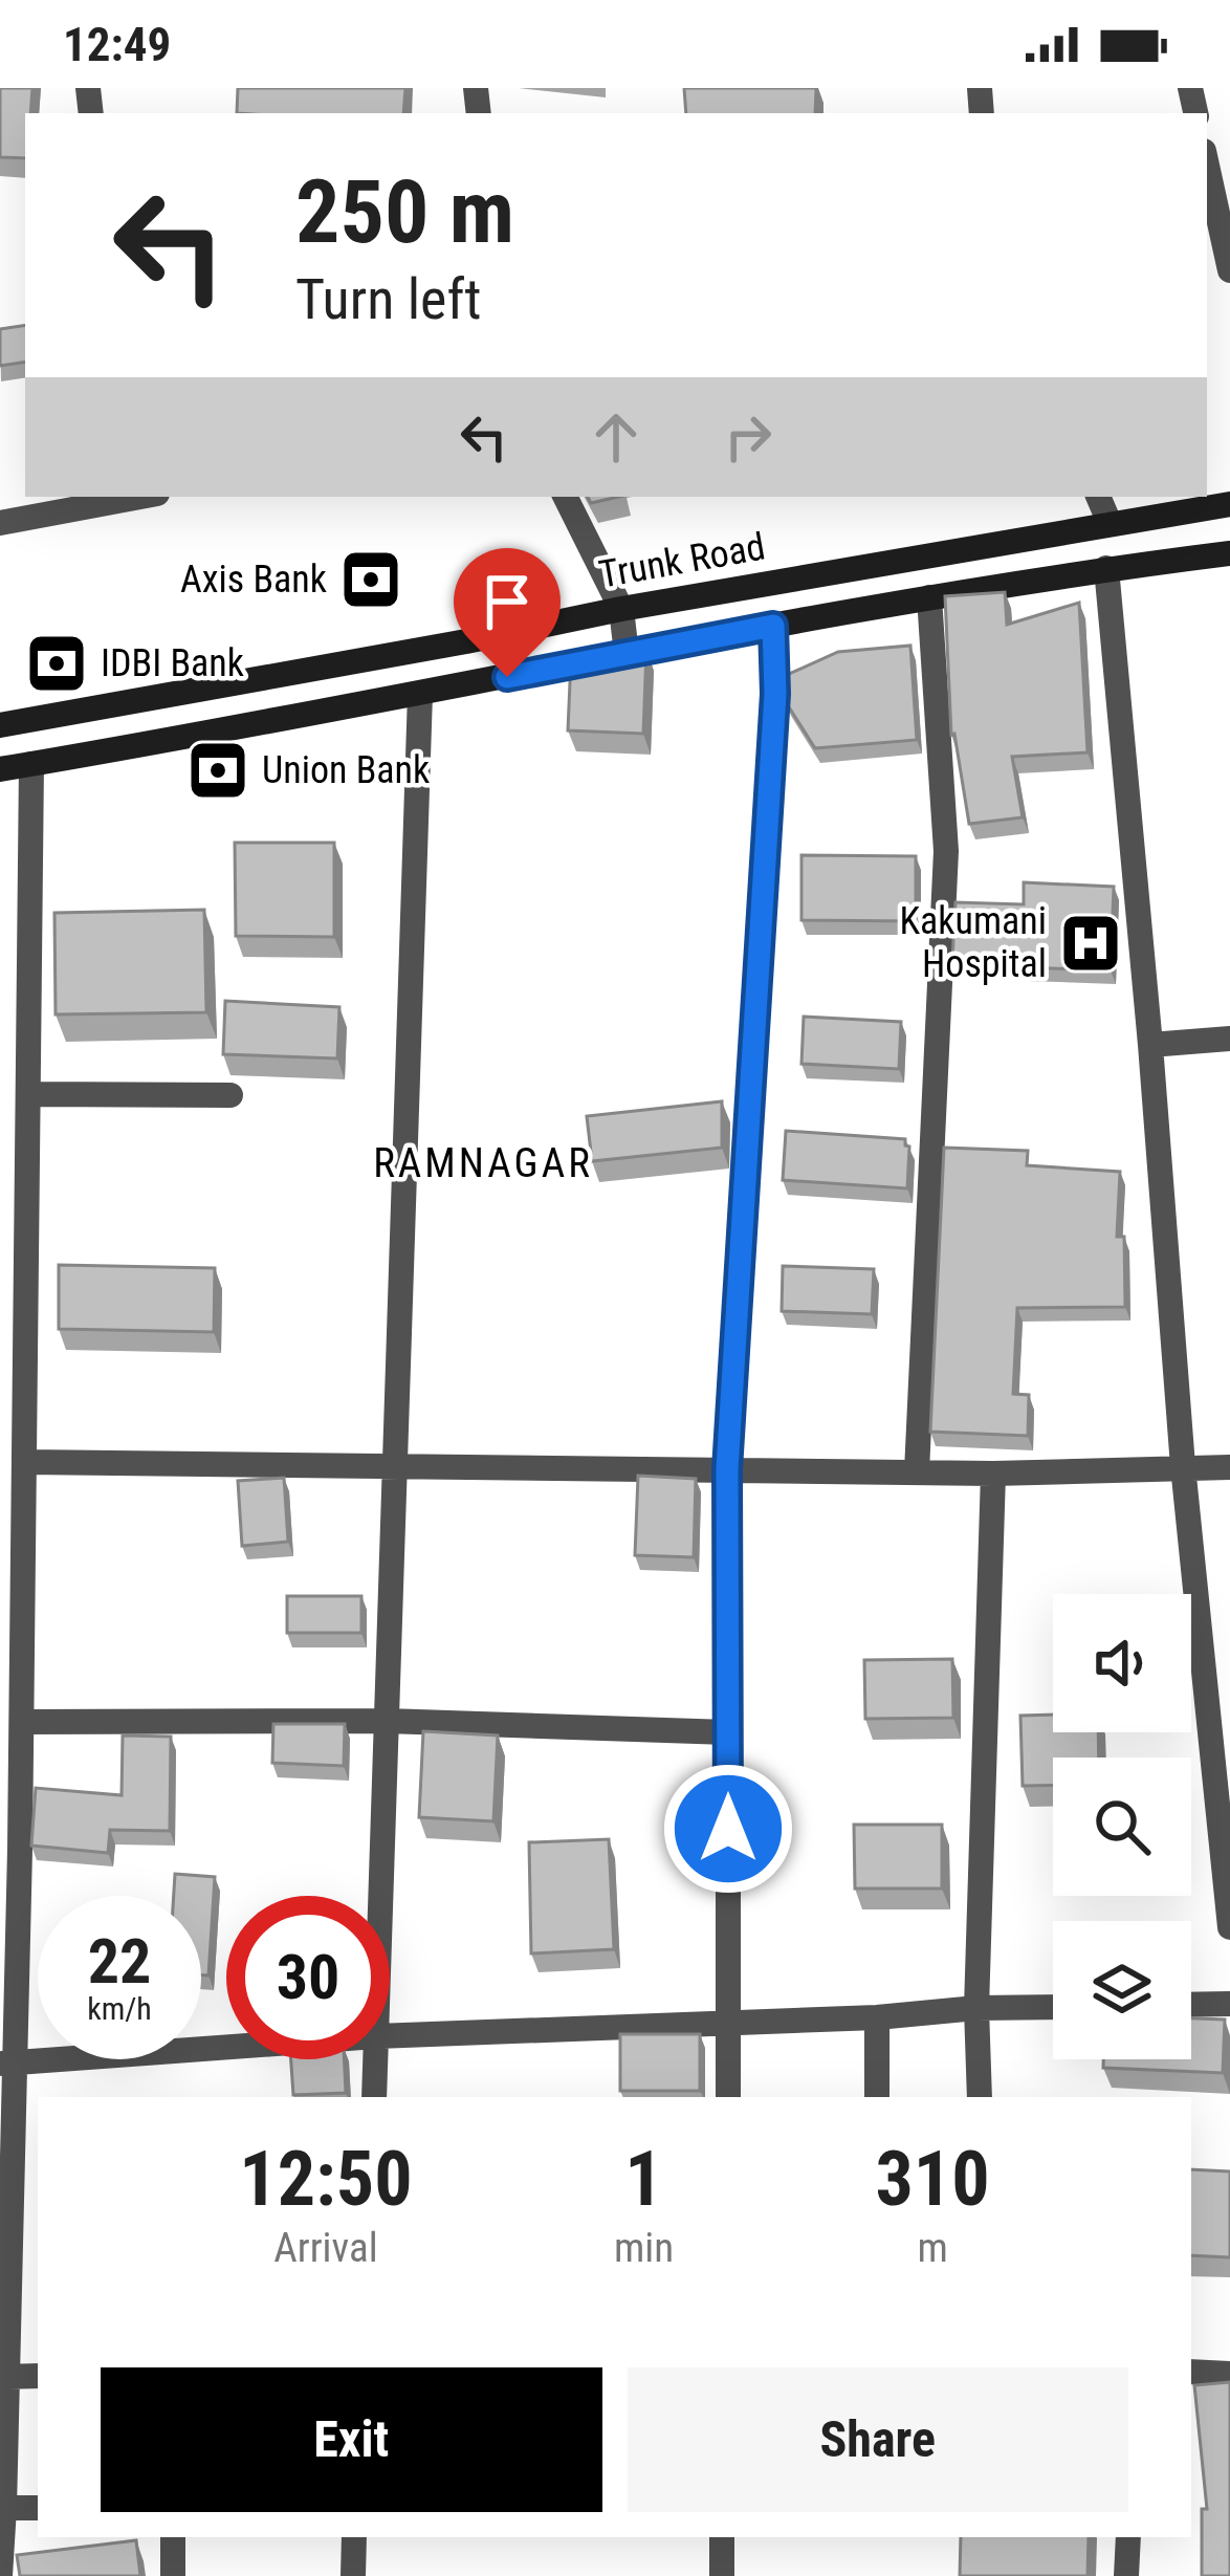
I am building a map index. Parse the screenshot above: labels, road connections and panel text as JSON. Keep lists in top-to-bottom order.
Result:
{
  "streets": {
    "main road": ["Trunk Road"]
  },
  "districts": ["RAMNAGAR"],
  "places": {
    "bank": ["Axis Bank", "IDBI Bank", "Union Bank"],
    "hospital": ["Kakumani Hospital"]
  },
  "page": {
    "status": "12:49",
    "turn": ["250 m", "Turn left"],
    "speed": "22 km/h",
    "limit": "30",
    "eta": [
      "12:50",
      "Arrival",
      "1",
      "min",
      "310",
      "m"
    ],
    "buttons": ["Exit", "Share"]
  }
}
